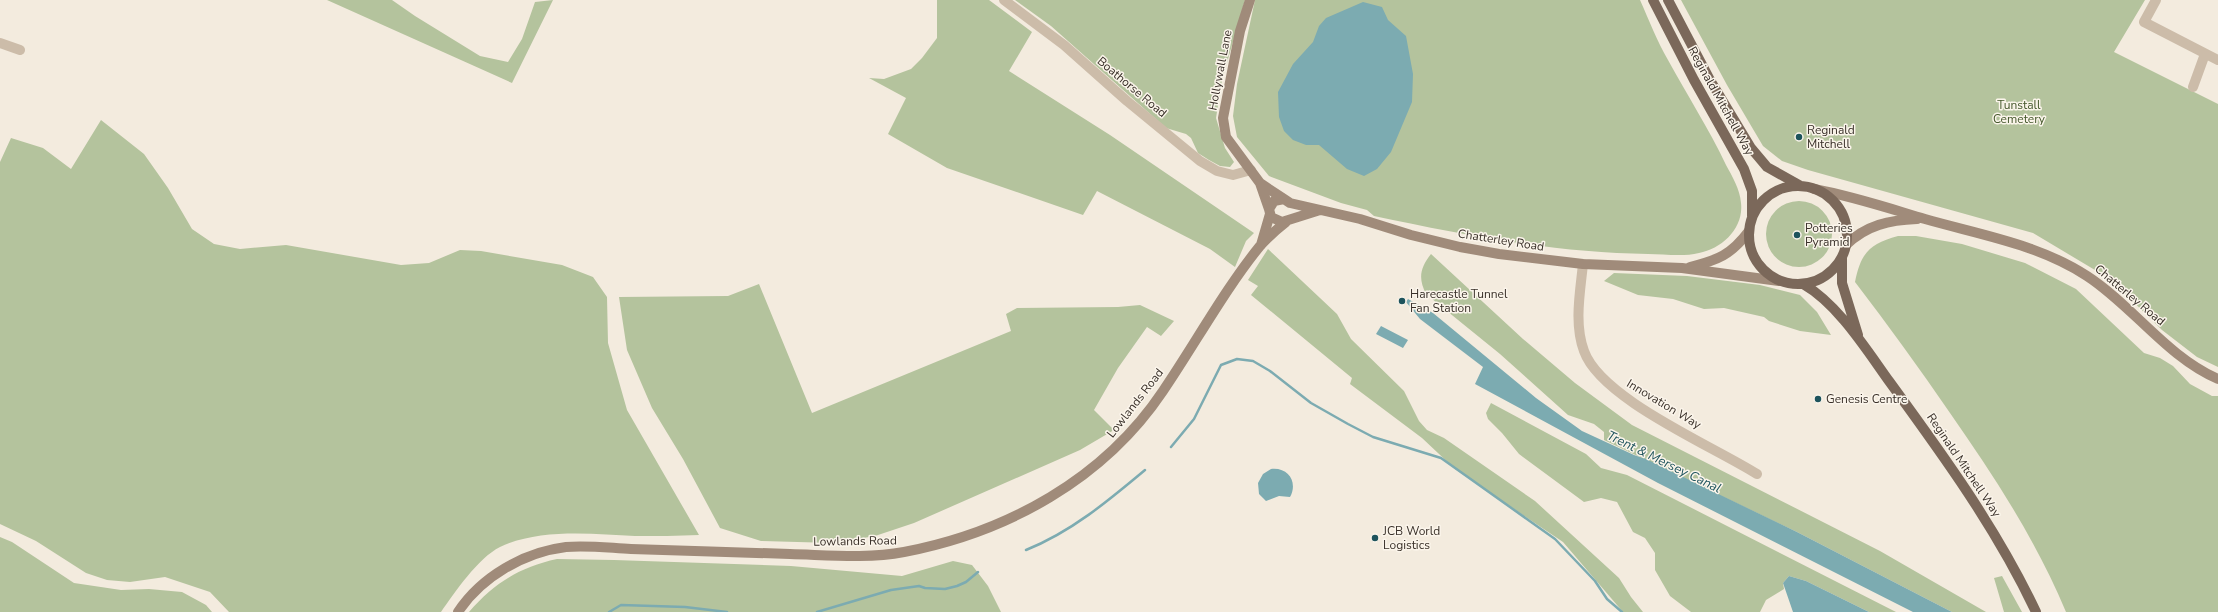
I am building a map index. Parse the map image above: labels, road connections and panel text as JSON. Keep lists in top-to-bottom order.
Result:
{
  "streets": {
    "main road": ["Reginald Mitchell Way"],
    "street": [
      "Hollywall Lane",
      "Boathorse Road",
      "Chatterley Road",
      "Lowlands Road",
      "Innovation Way"
    ]
  },
  "crossings": [
    ["Hollywall Lane", "Boathorse Road"],
    ["Hollywall Lane", "Chatterley Road"],
    ["Hollywall Lane", "Lowlands Road"],
    ["Reginald Mitchell Way", "Chatterley Road"],
    ["Chatterley Road", "Lowlands Road"],
    ["Chatterley Road", "Innovation Way"]
  ],
  "water": ["Trent & Mersey Canal"],
  "parks": ["Tunstall Cemetery"],
  "places": [
    "Reginald Mitchell",
    "Potteries Pyramid",
    "Harecastle Tunnel Fan Station",
    "Genesis Centre",
    "JCB World Logistics"
  ]
}
